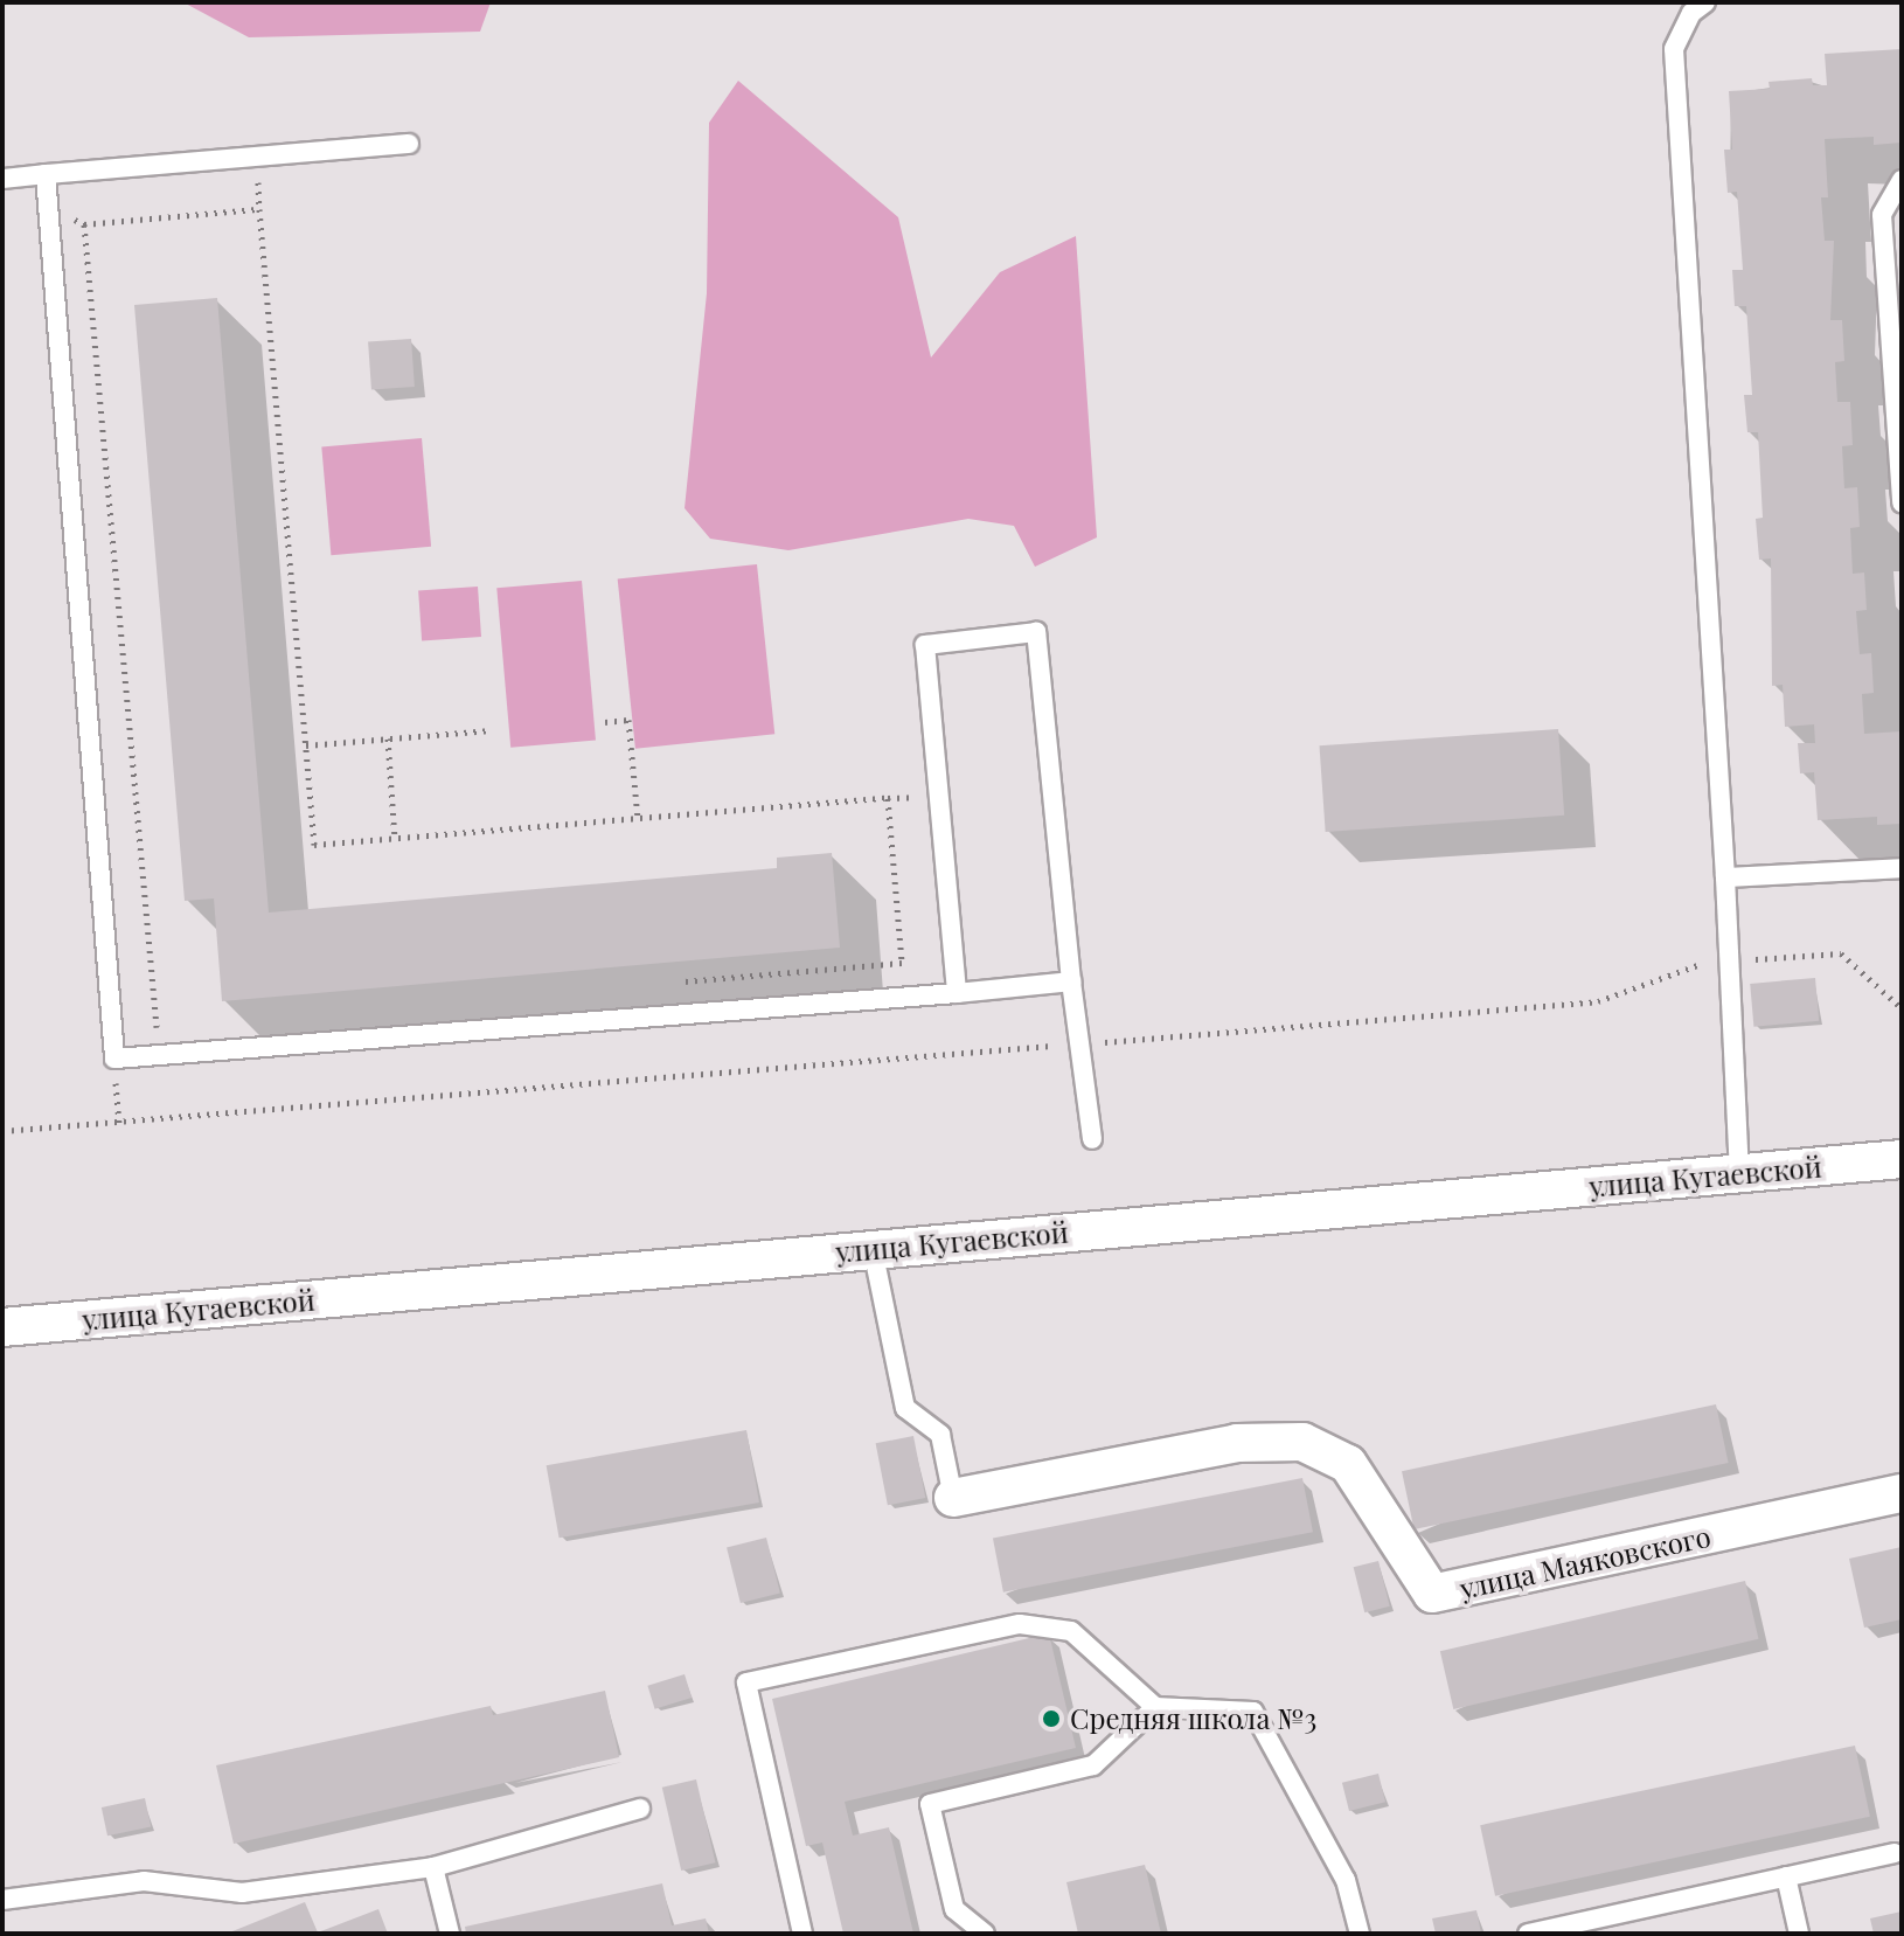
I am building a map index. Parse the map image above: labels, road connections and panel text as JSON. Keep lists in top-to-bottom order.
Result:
{
  "streets": {
    "street": ["улица Кугаевской", "улица Маяковского"]
  },
  "places": ["Средняя школа №3"]
}
